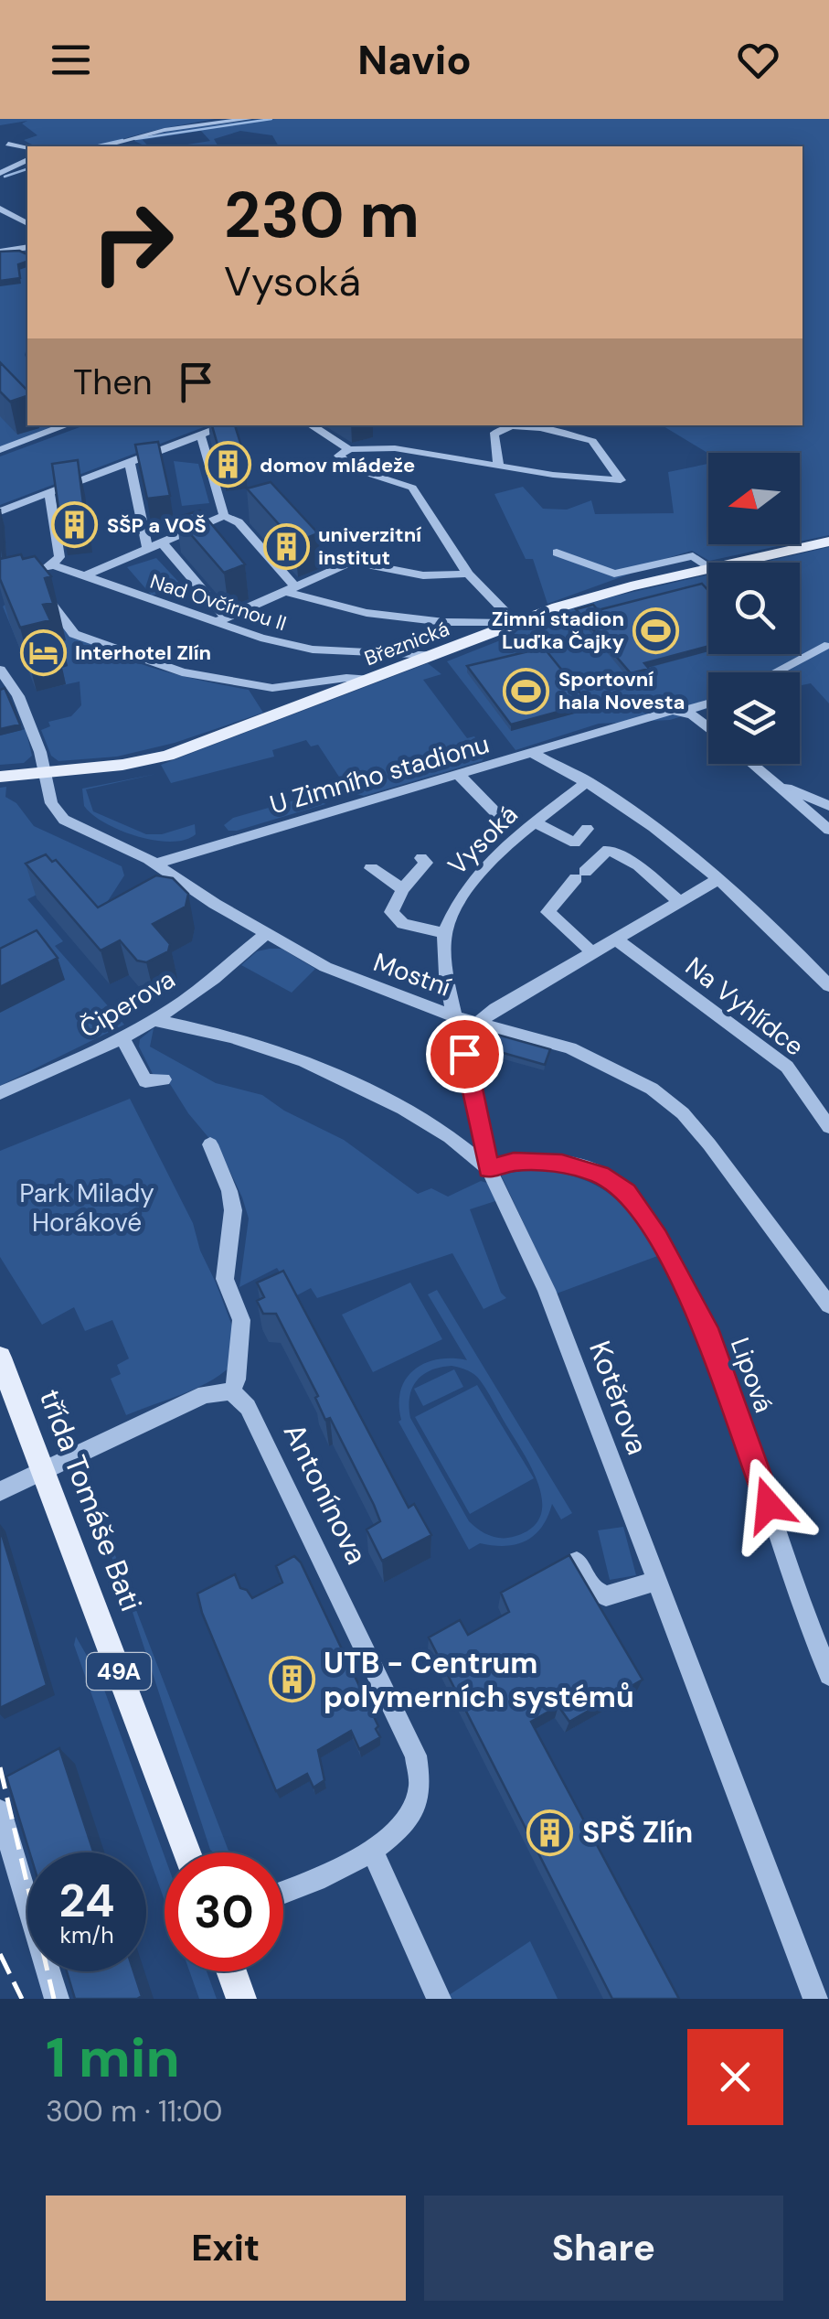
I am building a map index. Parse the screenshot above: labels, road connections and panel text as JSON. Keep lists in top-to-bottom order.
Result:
{
  "streets": {
    "main road": ["Březnická", "třída Tomáše Bati", "49A"],
    "street": [
      "Nad Ovčírnou II",
      "U Zimního stadionu",
      "Vysoká",
      "Mostní",
      "Čiperova",
      "Na Vyhlídce",
      "Lipová",
      "Kotěrova",
      "Antonínova"
    ]
  },
  "crossings": [
    ["Nad Ovčírnou II", "Březnická"],
    ["Březnická", "Mostní"],
    ["U Zimního stadionu", "Mostní"],
    ["Mostní", "Čiperova"],
    ["Čiperova", "Kotěrova"],
    ["Lipová", "Kotěrova"]
  ],
  "parks": ["Park Milady Horákové"],
  "places": {
    "building": [
      "domov mládeže",
      "SŠP a VOŠ",
      "univerzitní institut",
      "UTB - Centrum polymerních systémů",
      "SPŠ Zlín"
    ],
    "sports": ["Zimní stadion Luďka Čajky", "Sportovní hala Novesta"],
    "hotel": ["Interhotel Zlín"]
  },
  "north": "left",
  "page": {
    "header": "Navio",
    "turn": ["230 m", "Vysoká"],
    "then": "Then",
    "speed": "24 km/h",
    "limit": "30",
    "heading": ["1 min", "300 m · 11:00"],
    "buttons": ["Exit", "Share"]
  }
}
